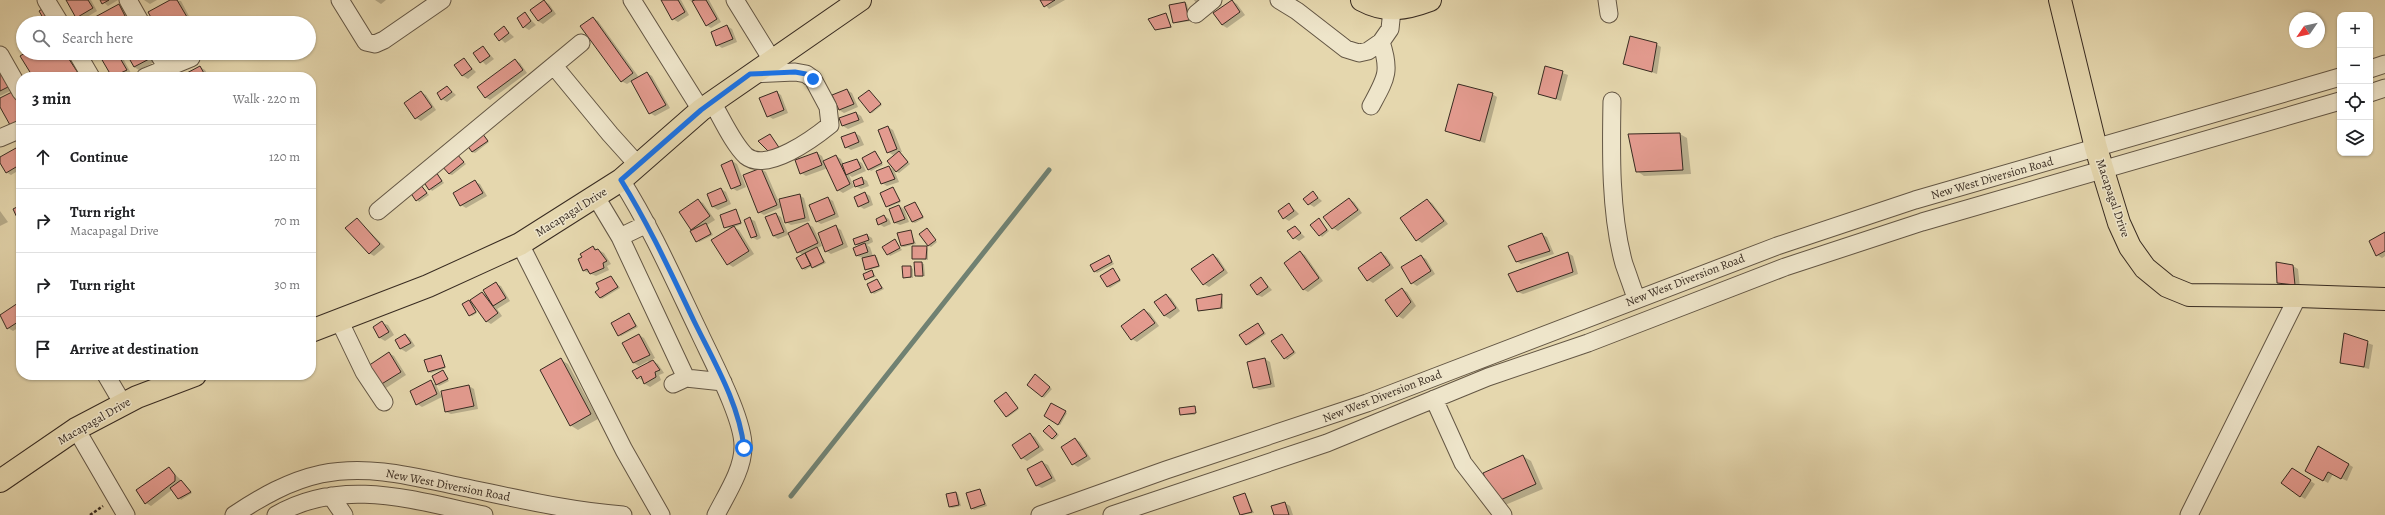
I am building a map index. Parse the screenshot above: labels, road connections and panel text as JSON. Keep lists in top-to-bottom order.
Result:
{
  "streets": {
    "main road": ["Macapagal Drive"],
    "street": ["New West Diversion Road"]
  },
  "crossings": [
    ["New West Diversion Road", "Macapagal Drive"]
  ],
  "north": "bottom left",
  "page": {
    "map_buttons": ["+", "−"],
    "search": "Search here",
    "heading": ["3 min", "Walk · 220 m"],
    "list": [
      ["Continue", "120 m"],
      ["Turn right", "Macapagal Drive", "70 m"],
      ["Turn right", "30 m"],
      "Arrive at destination"
    ]
  }
}
